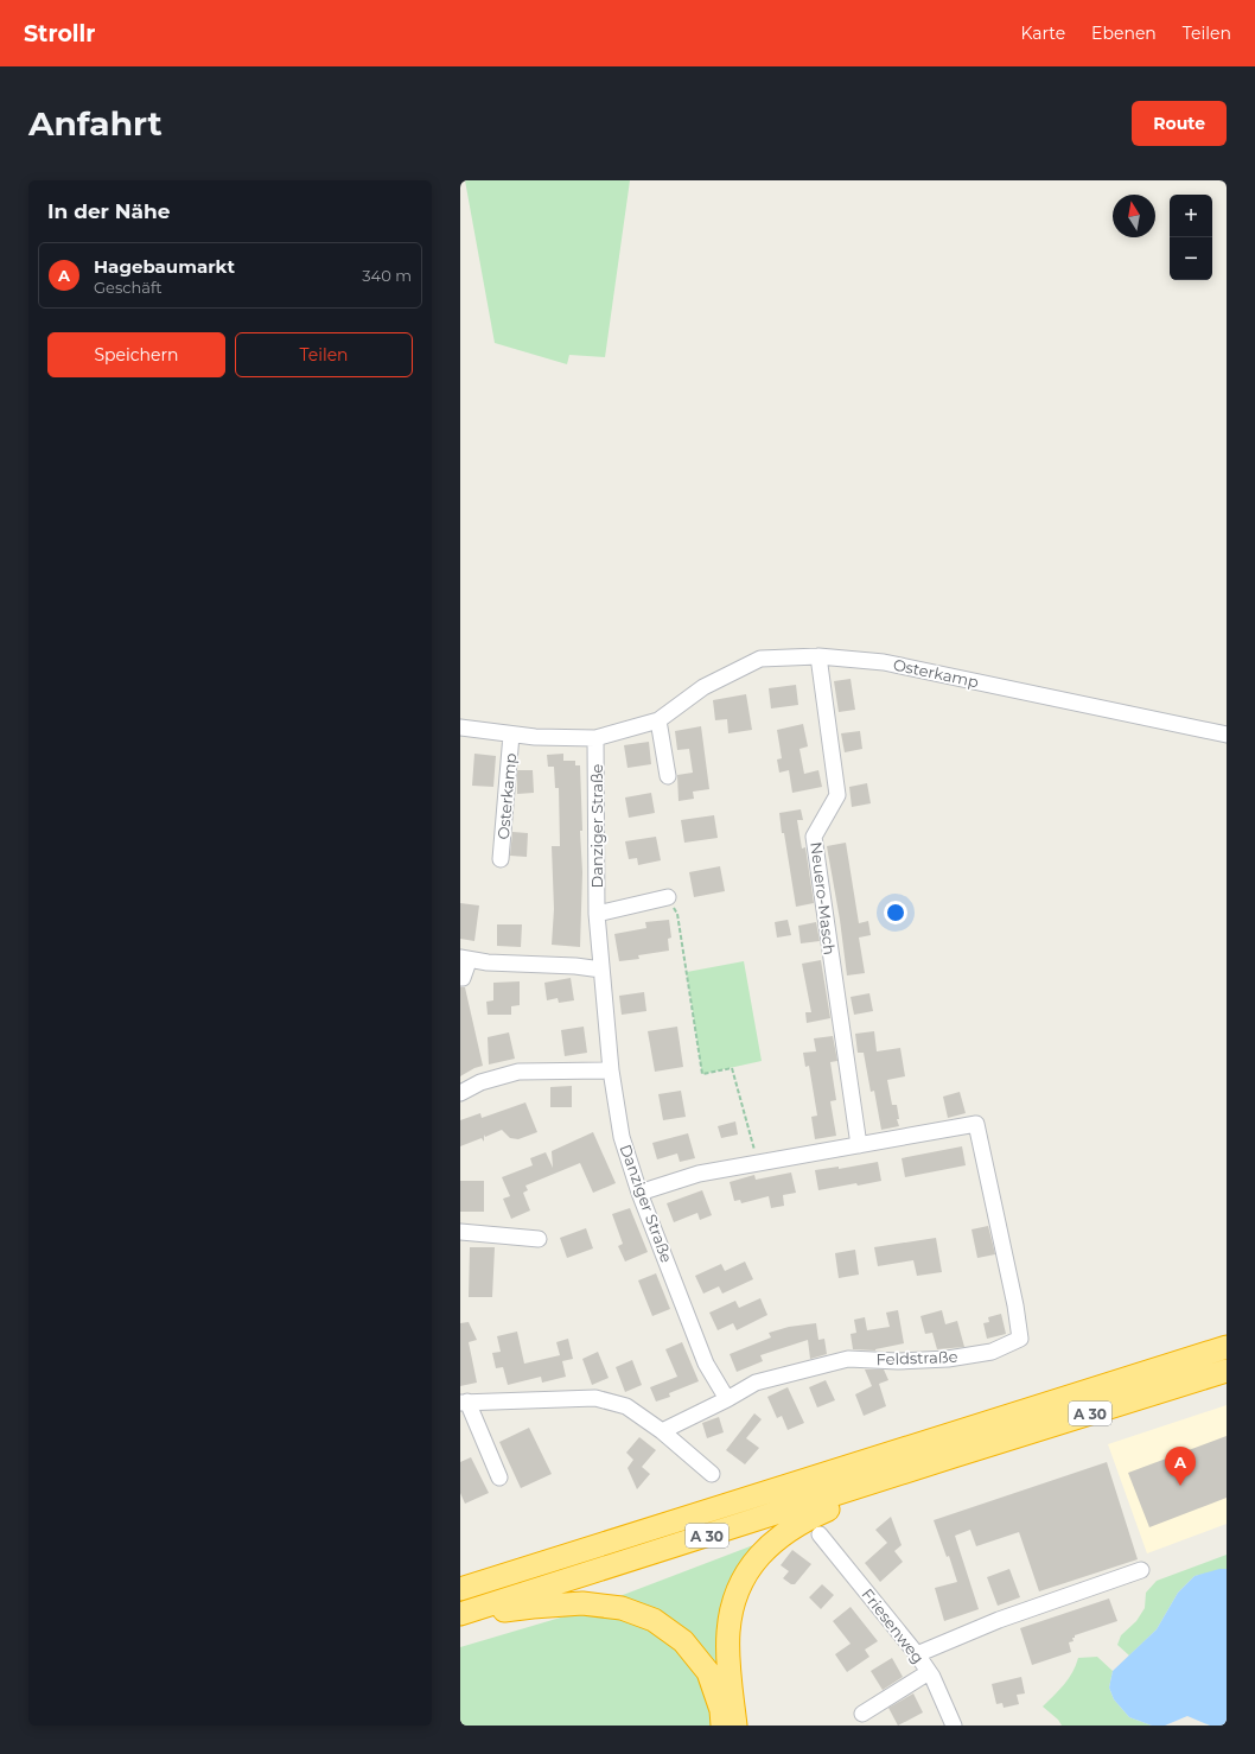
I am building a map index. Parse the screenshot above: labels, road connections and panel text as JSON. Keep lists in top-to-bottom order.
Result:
{
  "streets": {
    "highway": ["A 30"],
    "street": [
      "Osterkamp",
      "Danziger Straße",
      "Neuero-Masch",
      "Feldstraße",
      "Friesenweg"
    ]
  },
  "crossings": [
    ["Osterkamp", "Danziger Straße"],
    ["Osterkamp", "Neuero-Masch"],
    ["Danziger Straße", "Feldstraße"],
    ["Neuero-Masch", "Feldstraße"]
  ],
  "north": "top",
  "page": {
    "header": "Strollr",
    "nav": ["Karte", "Ebenen", "Teilen"],
    "buttons": [
      "Route",
      ["Speichern", "Teilen"]
    ],
    "title": "Anfahrt",
    "heading": "In der Nähe",
    "map_buttons": ["+", "−"],
    "list": [
      {
        "mark": "A",
        "name": "Hagebaumarkt",
        "note": "Geschäft",
        "value": "340 m"
      }
    ],
    "pins": "A"
  }
}
